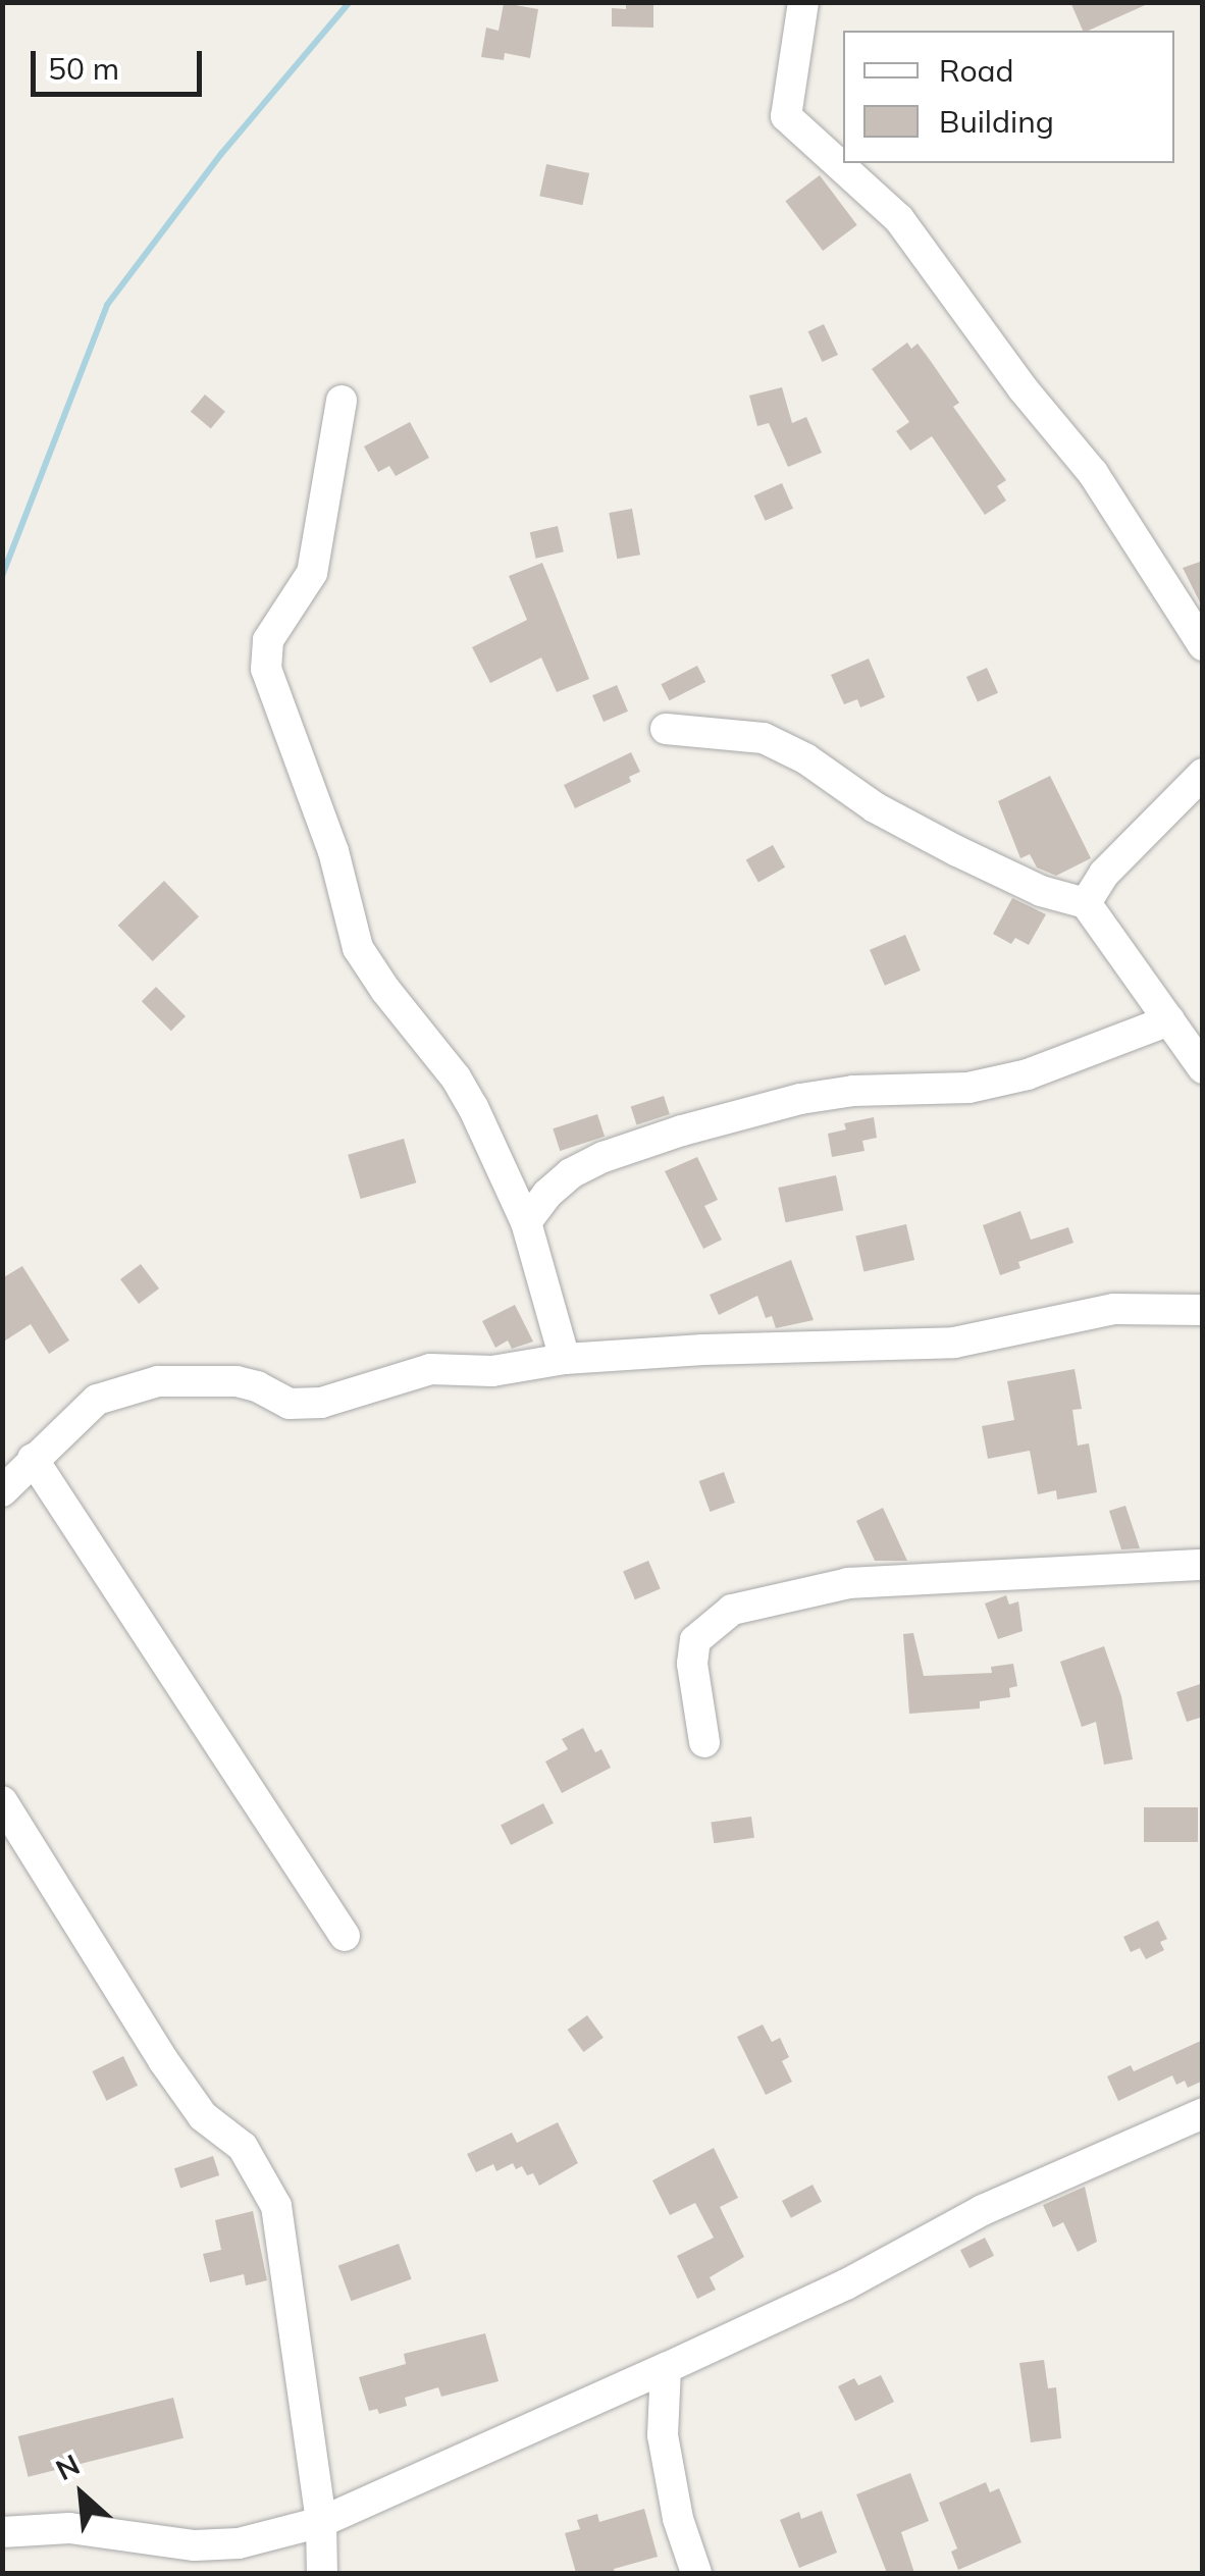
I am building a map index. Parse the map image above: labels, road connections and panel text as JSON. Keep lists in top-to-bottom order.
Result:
{
  "legend": ["Road", "Building"],
  "scale_bar": "50 m",
  "north": "top left"
}
